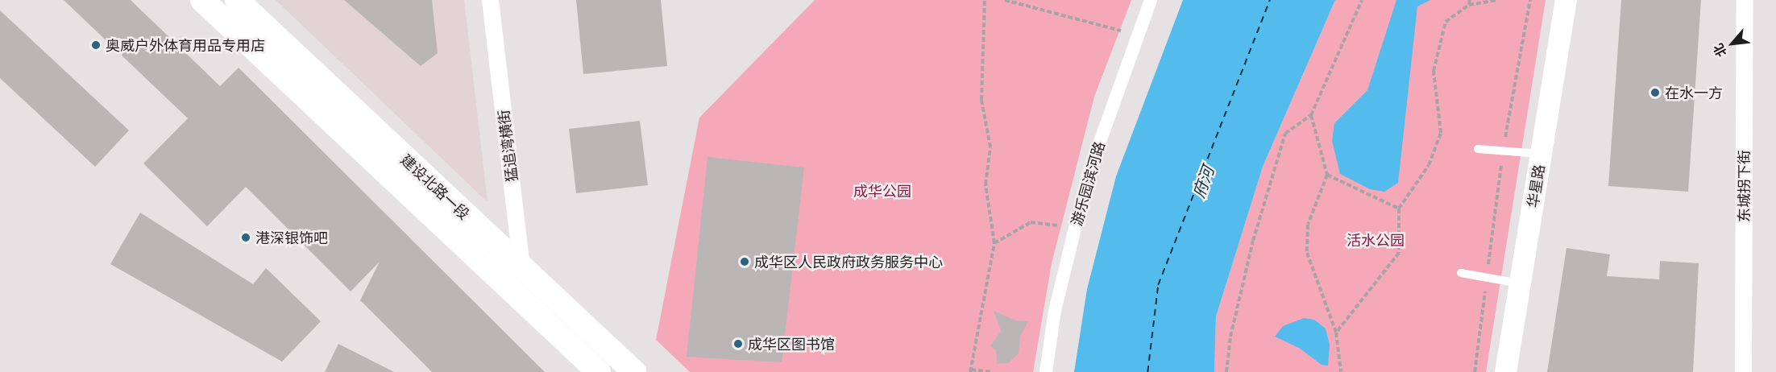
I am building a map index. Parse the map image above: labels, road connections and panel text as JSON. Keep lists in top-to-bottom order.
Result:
{
  "streets": {
    "main road": ["建设北路一段"],
    "street": [
      "猛追湾横街",
      "游乐园滨河路",
      "华星路",
      "东城拐下街"
    ]
  },
  "crossings": [
    ["猛追湾横街", "建设北路一段"]
  ],
  "water": ["府河"],
  "parks": ["成华公园", "活水公园"],
  "places": [
    "奥威户外体育用品专用店",
    "在水一方",
    "港深银饰吧",
    "成华区人民政府政务服务中心",
    "成华区图书馆"
  ],
  "north": "bottom left"
}
